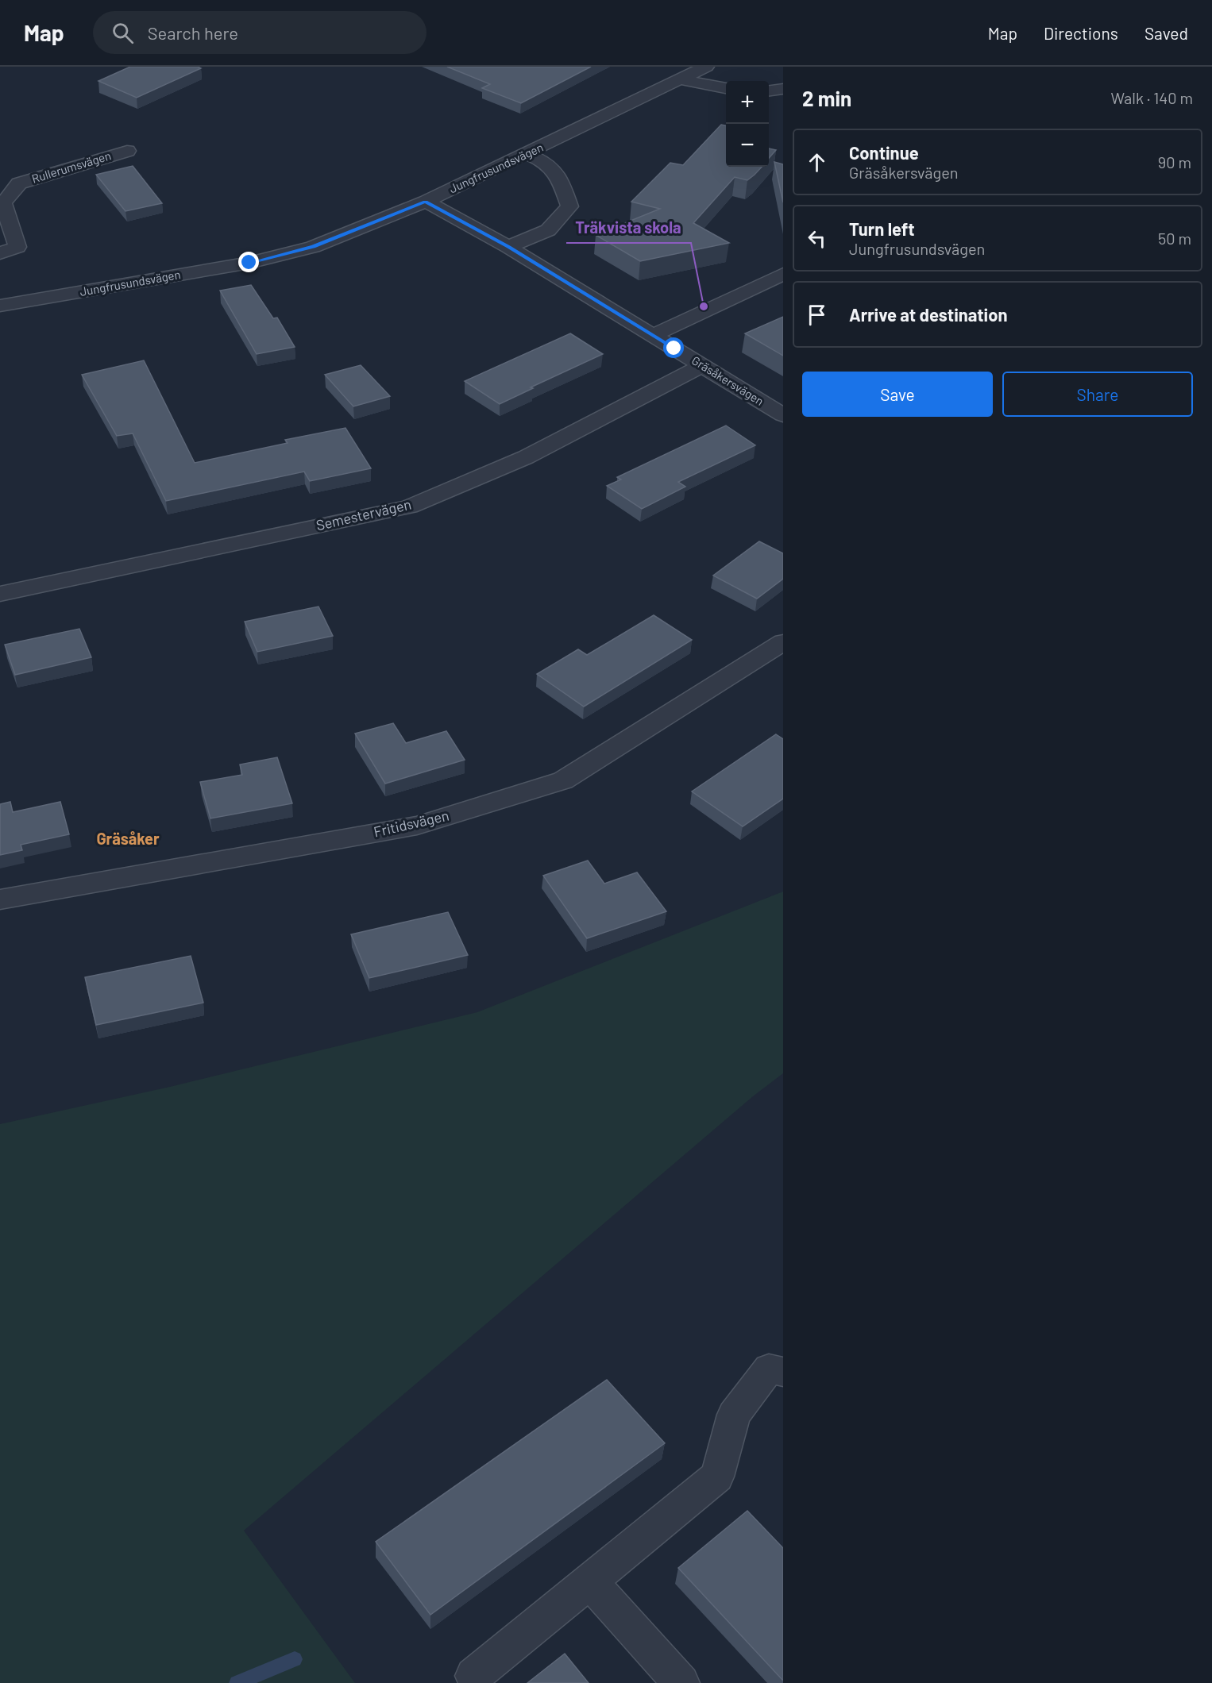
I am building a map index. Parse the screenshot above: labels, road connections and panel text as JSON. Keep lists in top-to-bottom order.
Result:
{
  "streets": {
    "street": [
      "Rullerumsvägen",
      "Jungfrusundsvägen",
      "Gräsåkersvägen",
      "Semestervägen",
      "Fritidsvägen"
    ]
  },
  "crossings": [
    ["Jungfrusundsvägen", "Gräsåkersvägen"],
    ["Gräsåkersvägen", "Semestervägen"]
  ],
  "districts": ["Gräsåker"],
  "places": ["Träkvista skola"],
  "page": {
    "header": "Map",
    "search": "Search here",
    "nav": ["Map", "Directions", "Saved"],
    "heading": ["2 min", "Walk · 140 m"],
    "map_buttons": ["+", "−"],
    "list": [
      ["Continue", "Gräsåkersvägen", "90 m"],
      ["Turn left", "Jungfrusundsvägen", "50 m"],
      "Arrive at destination"
    ],
    "buttons": ["Save", "Share"]
  }
}
